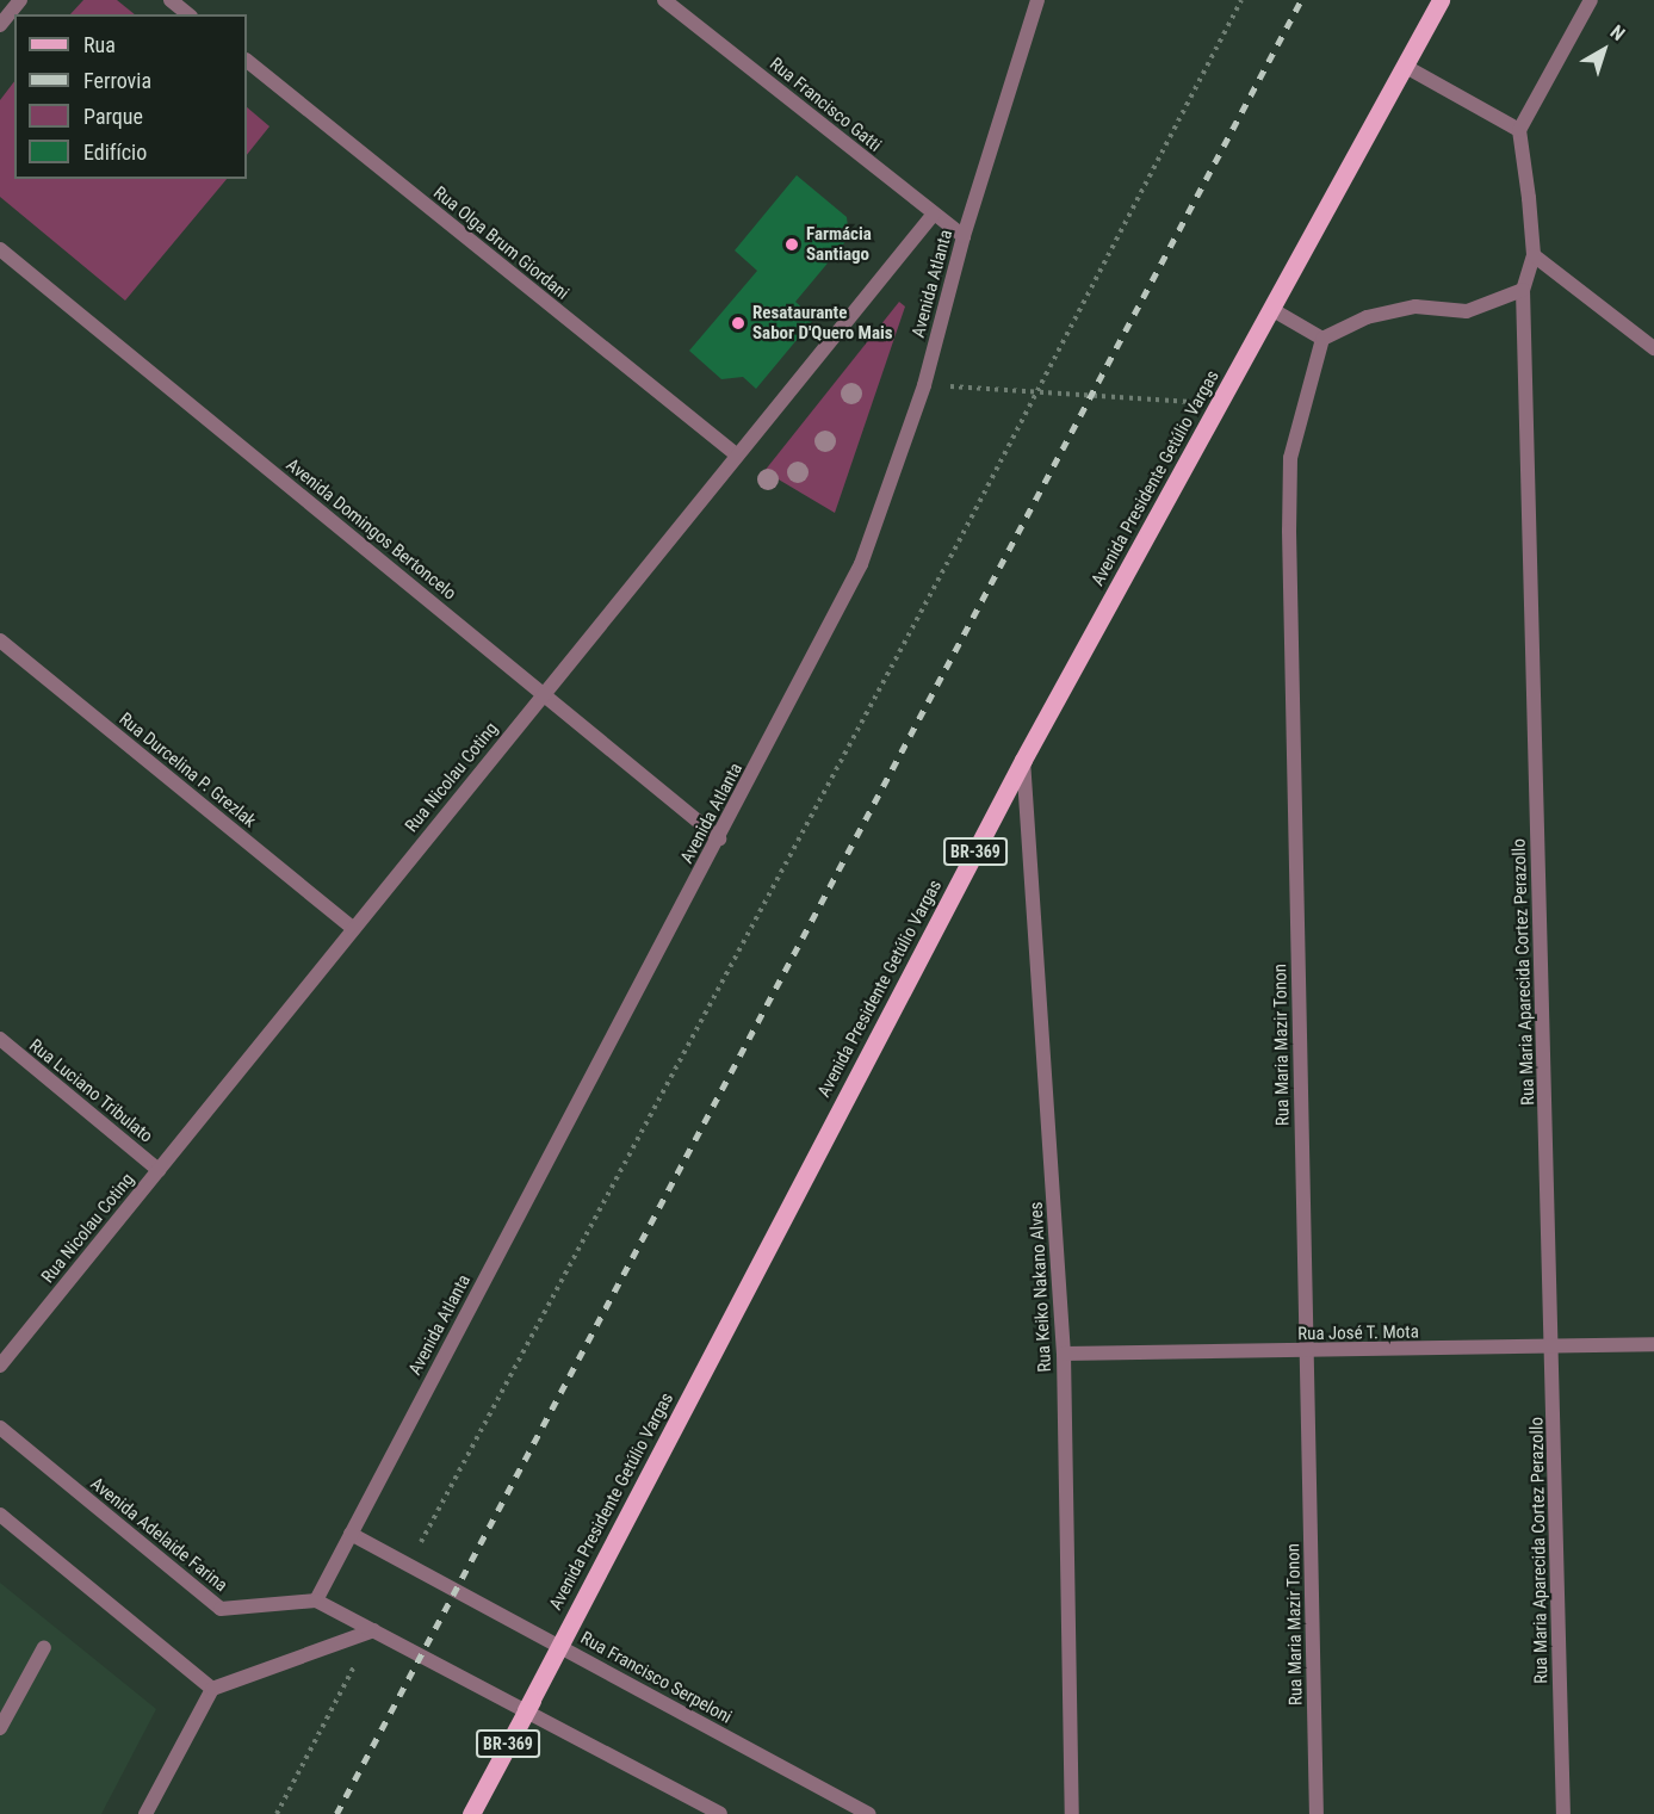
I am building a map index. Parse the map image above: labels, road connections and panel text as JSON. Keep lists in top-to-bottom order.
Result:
{
  "streets": {
    "main road": ["Avenida Presidente Getúlio Vargas", "BR-369"],
    "street": [
      "Rua Francisco Gatti",
      "Rua Olga Brum Giordani",
      "Avenida Atlanta",
      "Avenida Domingos Bertoncelo",
      "Rua Durcelina P. Grezlak",
      "Rua Nicolau Coting",
      "Rua Maria Aparecida Cortez Perazollo",
      "Rua Maria Mazir Tonon",
      "Rua Luciano Tribulato",
      "Rua Keiko Nakano Alves",
      "Rua José T. Mota",
      "Avenida Adelaide Farina",
      "Rua Francisco Serpeloni"
    ]
  },
  "crossings": [
    ["Rua Francisco Gatti", "Avenida Atlanta"],
    ["Rua Francisco Gatti", "Rua Nicolau Coting"],
    ["Rua Olga Brum Giordani", "Rua Nicolau Coting"],
    ["Avenida Atlanta", "Avenida Domingos Bertoncelo"],
    ["Avenida Atlanta", "Avenida Adelaide Farina"],
    ["Avenida Atlanta", "Rua Francisco Serpeloni"],
    ["Avenida Presidente Getúlio Vargas", "Rua Keiko Nakano Alves"],
    ["Avenida Presidente Getúlio Vargas", "Rua Francisco Serpeloni"],
    ["Avenida Domingos Bertoncelo", "Rua Nicolau Coting"],
    ["Rua Durcelina P. Grezlak", "Rua Nicolau Coting"],
    ["Rua Nicolau Coting", "Rua Luciano Tribulato"],
    ["Rua Maria Aparecida Cortez Perazollo", "Rua José T. Mota"],
    ["Rua Maria Mazir Tonon", "Rua José T. Mota"],
    ["Rua Keiko Nakano Alves", "Rua José T. Mota"]
  ],
  "places": ["Farmácia Santiago", "Resataurante Sabor D'Quero Mais"],
  "legend": [
    "Rua",
    "Ferrovia",
    "Parque",
    "Edifício"
  ],
  "north": "top right"
}
